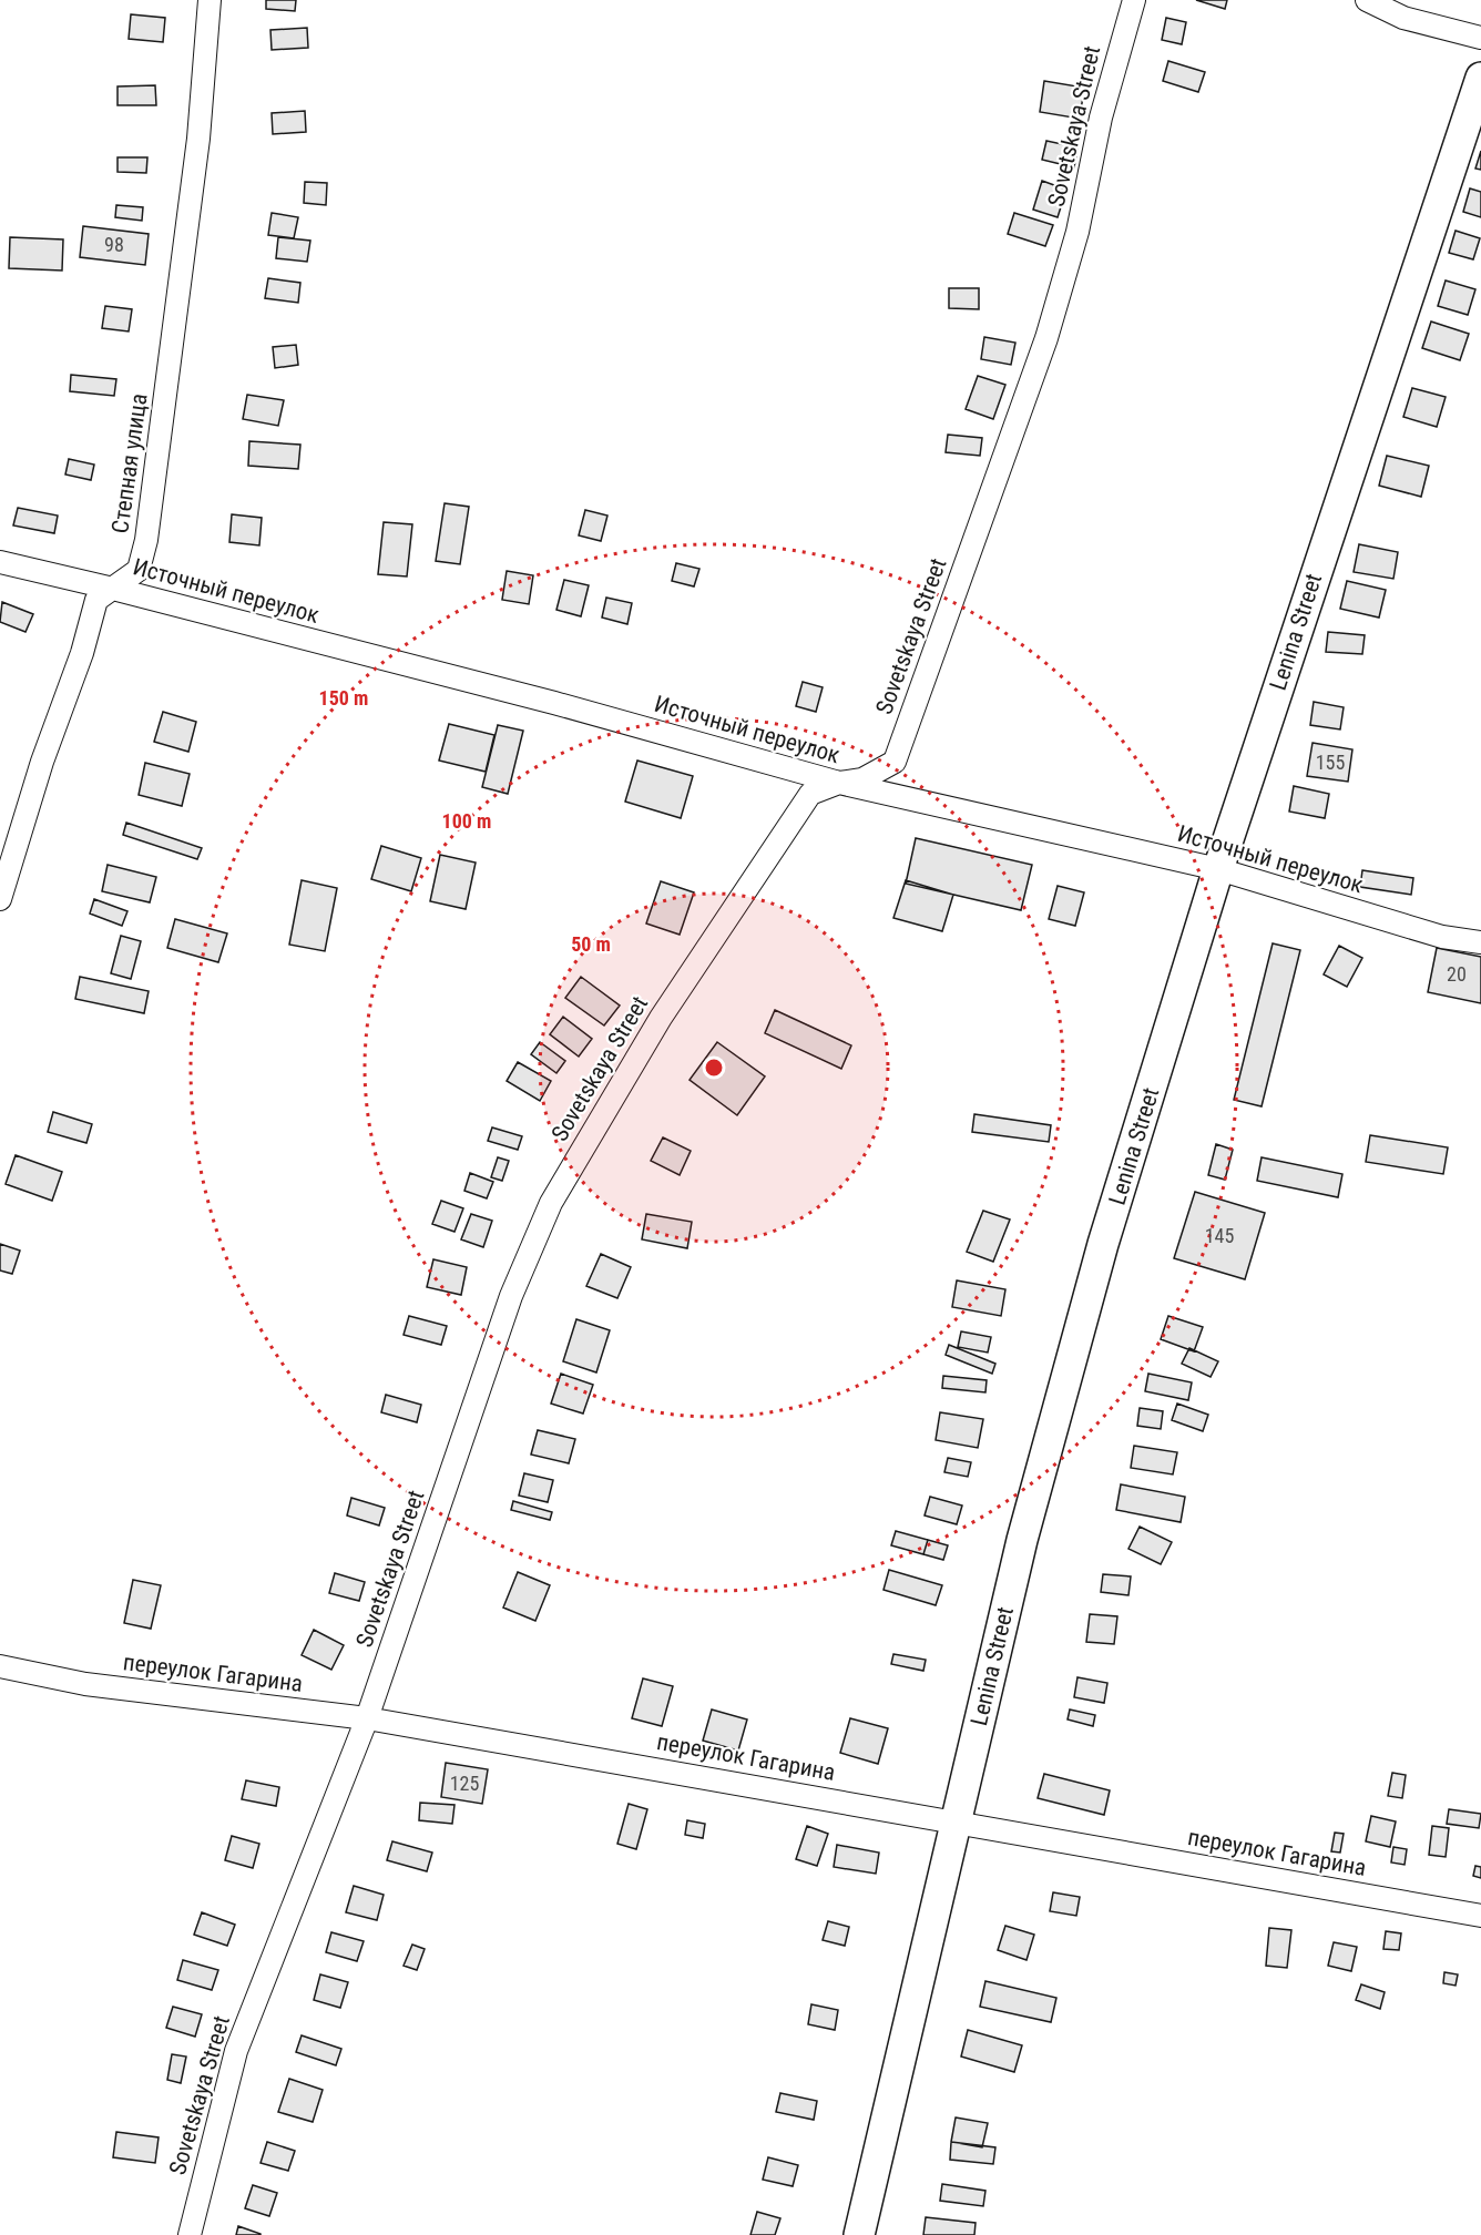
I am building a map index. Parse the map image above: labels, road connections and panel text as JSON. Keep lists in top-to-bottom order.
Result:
{
  "streets": {
    "street": [
      "Sovetskaya Street",
      "Степная улица",
      "Источный переулок",
      "Lenina Street",
      "переулок Гагарина"
    ]
  },
  "crossings": [
    ["Sovetskaya Street", "Источный переулок"],
    ["Sovetskaya Street", "переулок Гагарина"],
    ["Степная улица", "Источный переулок"],
    ["Источный переулок", "Lenina Street"],
    ["Lenina Street", "переулок Гагарина"]
  ],
  "house_numbers": [
    "98",
    "155",
    "20",
    "145",
    "125"
  ],
  "rings": ["150 m", "100 m", "50 m"]
}
